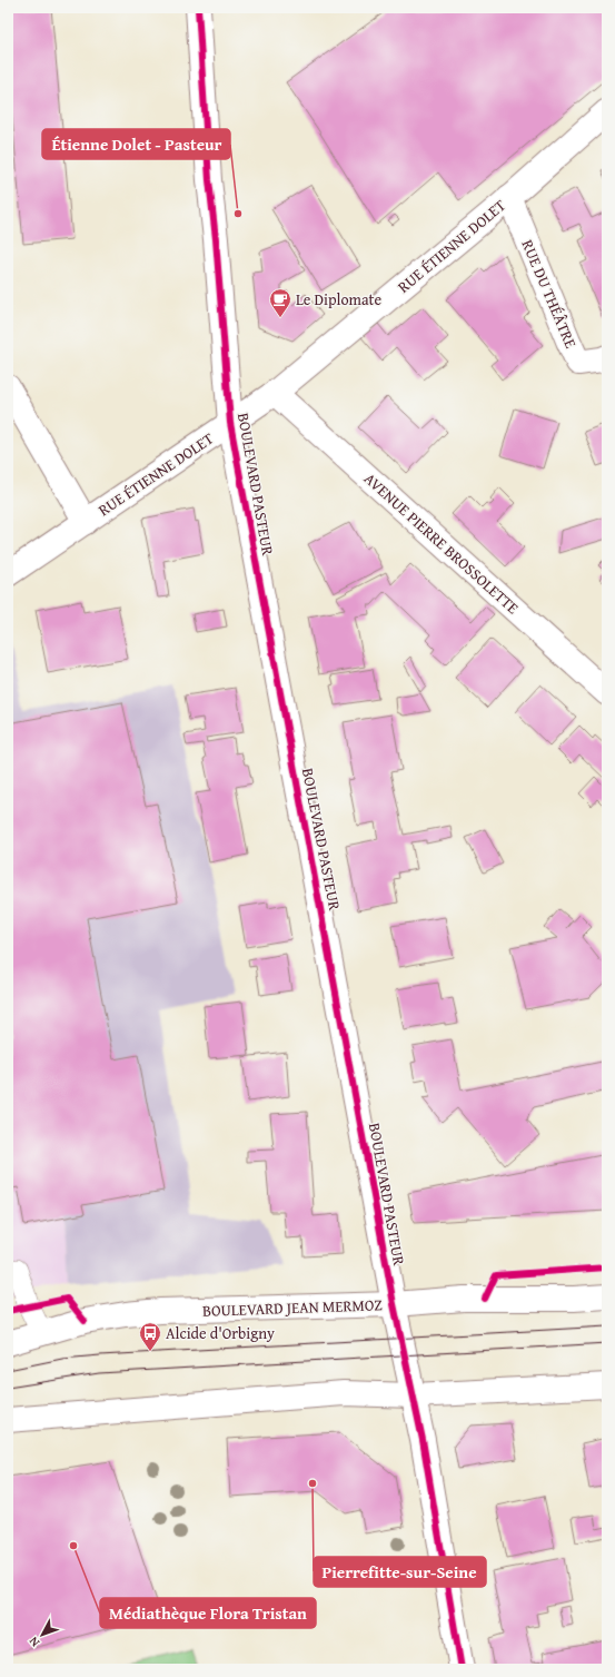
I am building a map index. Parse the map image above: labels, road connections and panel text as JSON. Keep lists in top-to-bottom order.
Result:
{
  "streets": {
    "main road": [
      "RUE ÉTIENNE DOLET",
      "RUE DU THÉÂTRE",
      "BOULEVARD PASTEUR",
      "AVENUE PIERRE BROSSOLETTE",
      "BOULEVARD JEAN MERMOZ"
    ]
  },
  "crossings": [
    ["RUE ÉTIENNE DOLET", "RUE DU THÉÂTRE"],
    ["RUE ÉTIENNE DOLET", "BOULEVARD PASTEUR"],
    ["RUE ÉTIENNE DOLET", "AVENUE PIERRE BROSSOLETTE"],
    ["BOULEVARD PASTEUR", "BOULEVARD JEAN MERMOZ"]
  ],
  "places": {
    "other": ["Étienne Dolet - Pasteur", "Pierrefitte-sur-Seine", "Médiathèque Flora Tristan"],
    "cafe": ["Le Diplomate"],
    "bus stop": ["Alcide d'Orbigny"]
  },
  "north": "bottom left"
}
